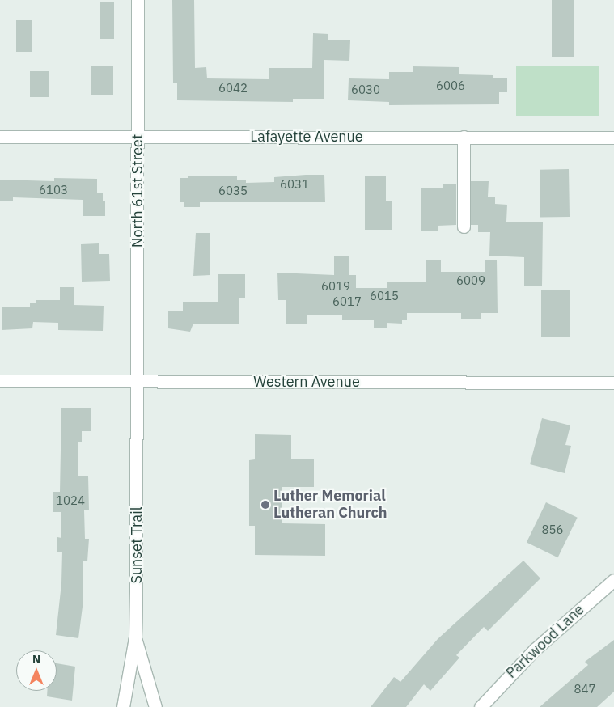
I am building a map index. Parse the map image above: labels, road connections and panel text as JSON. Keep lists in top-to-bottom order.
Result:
{
  "streets": {
    "street": [
      "Lafayette Avenue",
      "North 61st Street",
      "Western Avenue",
      "Sunset Trail",
      "Parkwood Lane"
    ]
  },
  "crossings": [
    ["Lafayette Avenue", "North 61st Street"],
    ["North 61st Street", "Western Avenue"],
    ["North 61st Street", "Sunset Trail"],
    ["Western Avenue", "Sunset Trail"]
  ],
  "places": ["Luther Memorial Lutheran Church"],
  "house_numbers": [
    "6006",
    "6042",
    "6030",
    "6031",
    "6103",
    "6035",
    "6009",
    "6019",
    "6015",
    "6017",
    "1024",
    "856",
    "847"
  ],
  "north": "top"
}
